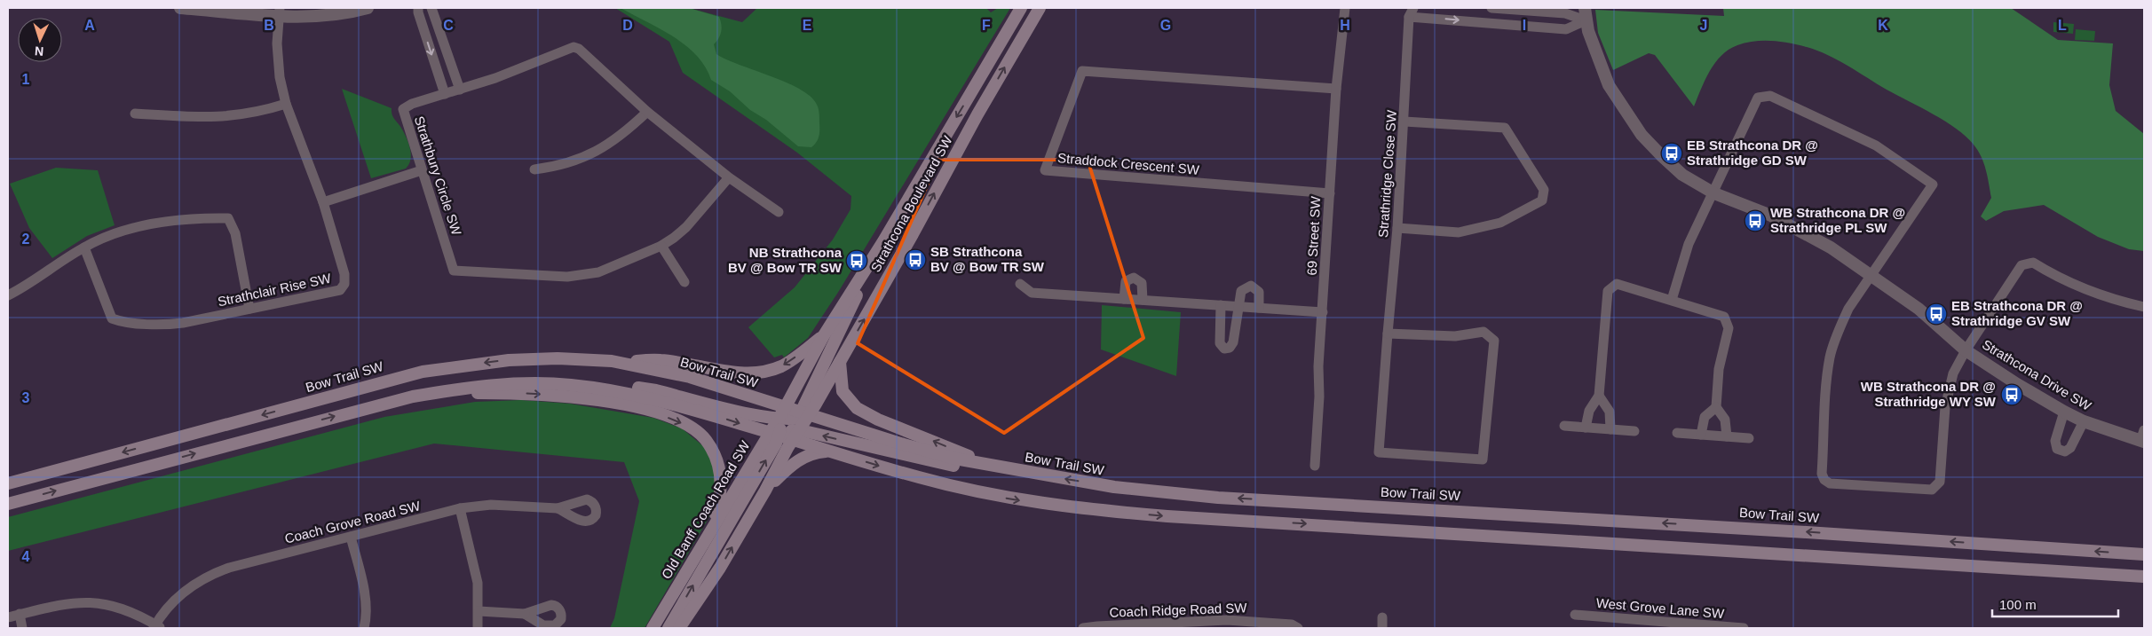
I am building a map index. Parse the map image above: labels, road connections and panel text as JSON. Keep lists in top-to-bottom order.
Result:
{
  "streets": {
    "main road": ["Strathcona Boulevard SW", "Bow Trail SW", "Old Banff Coach Road SW"],
    "street": [
      "Straddock Crescent SW",
      "Strathridge Close SW",
      "Strathbury Circle SW",
      "69 Street SW",
      "Strathclair Rise SW",
      "Strathcona Drive SW",
      "Coach Grove Road SW",
      "West Grove Lane SW",
      "Coach Ridge Road SW"
    ]
  },
  "crossings": [
    ["Straddock Crescent SW", "69 Street SW"],
    ["Strathcona Boulevard SW", "Bow Trail SW"],
    ["Strathcona Boulevard SW", "Old Banff Coach Road SW"],
    ["Bow Trail SW", "Old Banff Coach Road SW"]
  ],
  "places": {
    "bus stop": [
      "EB Strathcona DR @ Strathridge GD SW",
      "WB Strathcona DR @ Strathridge PL SW",
      "SB Strathcona BV @ Bow TR SW",
      "NB Strathcona BV @ Bow TR SW",
      "EB Strathcona DR @ Strathridge GV SW",
      "WB Strathcona DR @ Strathridge WY SW"
    ]
  },
  "scale_bar": "100 m",
  "north": "bottom",
  "grid": {
    "columns": [
      "A",
      "B",
      "C",
      "D",
      "E",
      "F",
      "G",
      "H",
      "I",
      "J",
      "K",
      "L"
    ],
    "rows": [
      "1",
      "2",
      "3",
      "4"
    ]
  }
}
